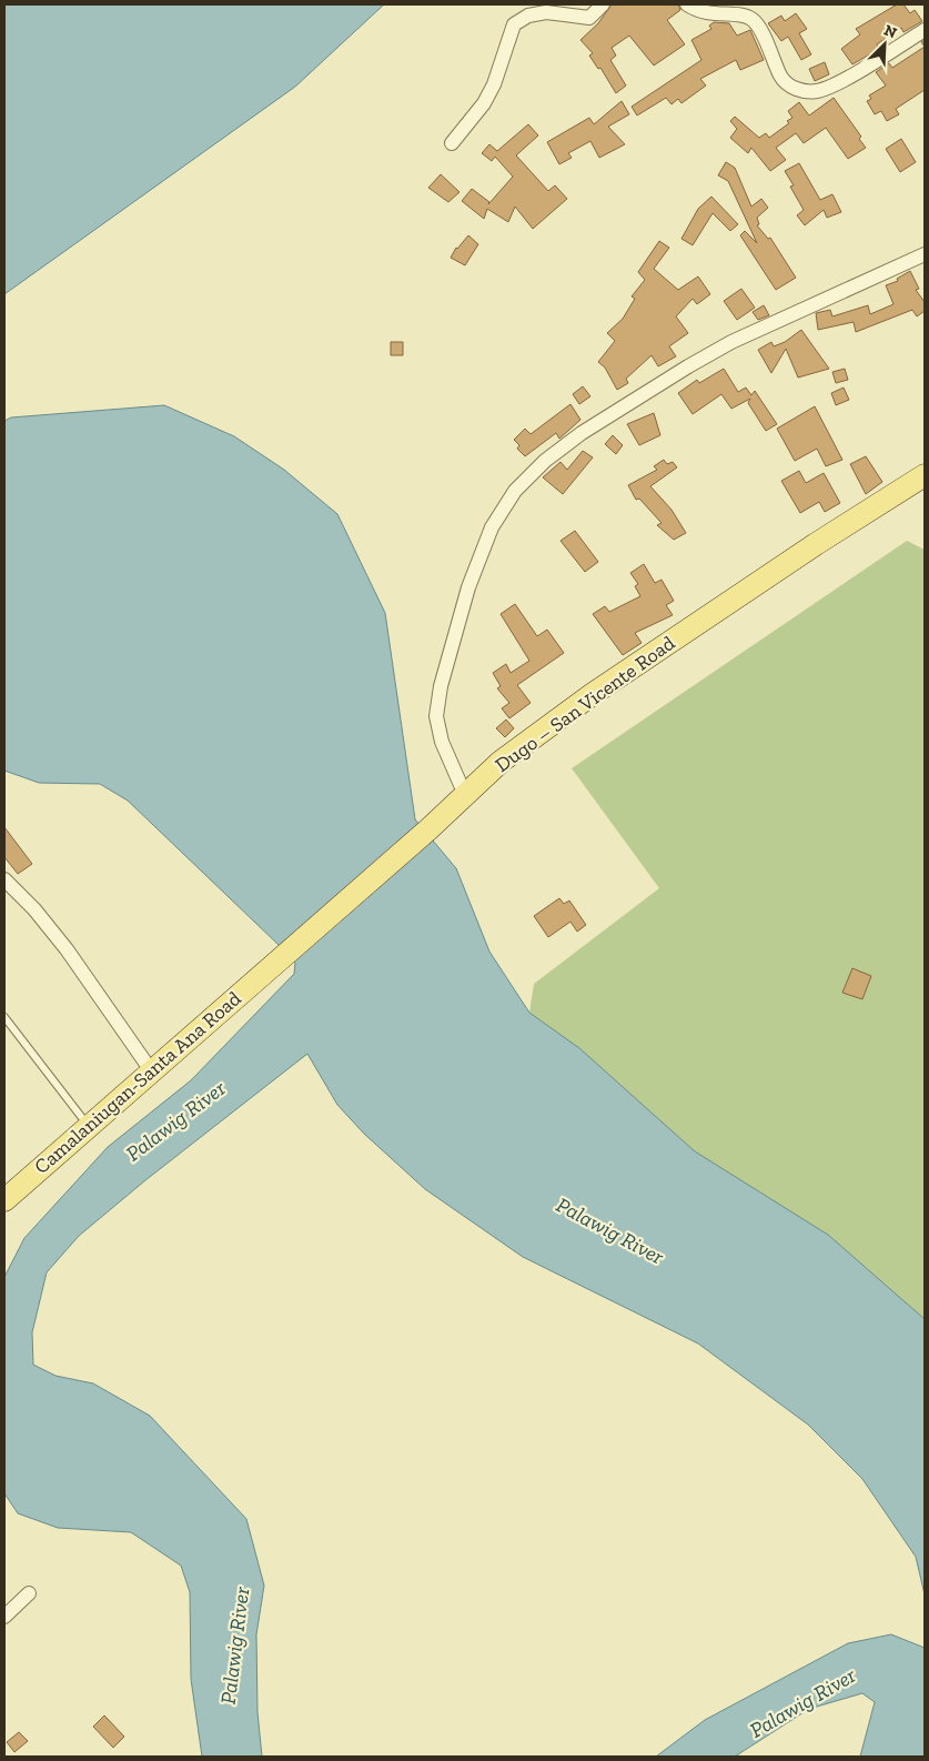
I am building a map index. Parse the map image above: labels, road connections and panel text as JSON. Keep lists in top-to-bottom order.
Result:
{
  "streets": {
    "main road": ["Dugo – San Vicente Road", "Camalaniugan-Santa Ana Road"]
  },
  "crossings": [
    ["Dugo – San Vicente Road", "Camalaniugan-Santa Ana Road"]
  ],
  "water": ["Palawig River"],
  "north": "top right"
}
